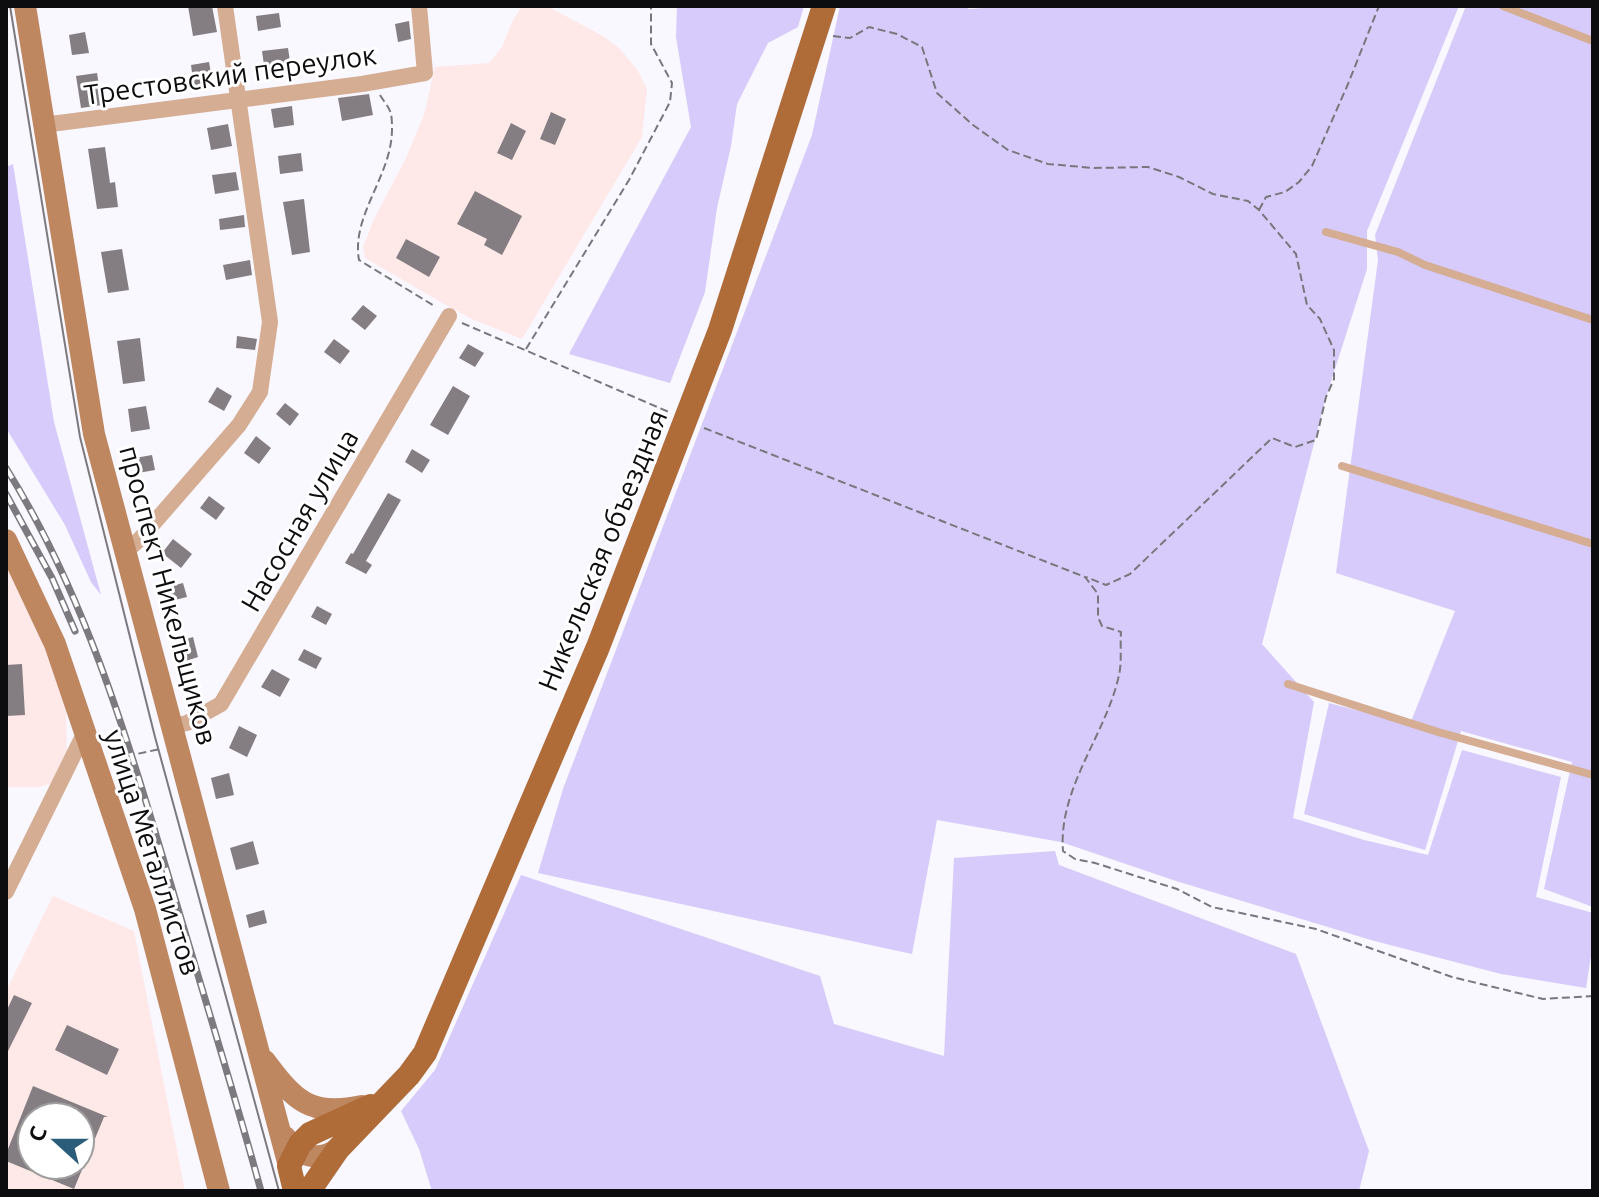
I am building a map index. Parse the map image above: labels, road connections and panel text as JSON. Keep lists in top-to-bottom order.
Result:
{
  "streets": {
    "main road": ["Никельская объездная", "проспект Никельщиков", "улица Металлистов"],
    "street": ["Трестовский переулок", "Насосная улица"]
  },
  "crossings": [
    ["Трестовский переулок", "проспект Никельщиков"],
    ["Насосная улица", "проспект Никельщиков"]
  ],
  "north": "left"
}
